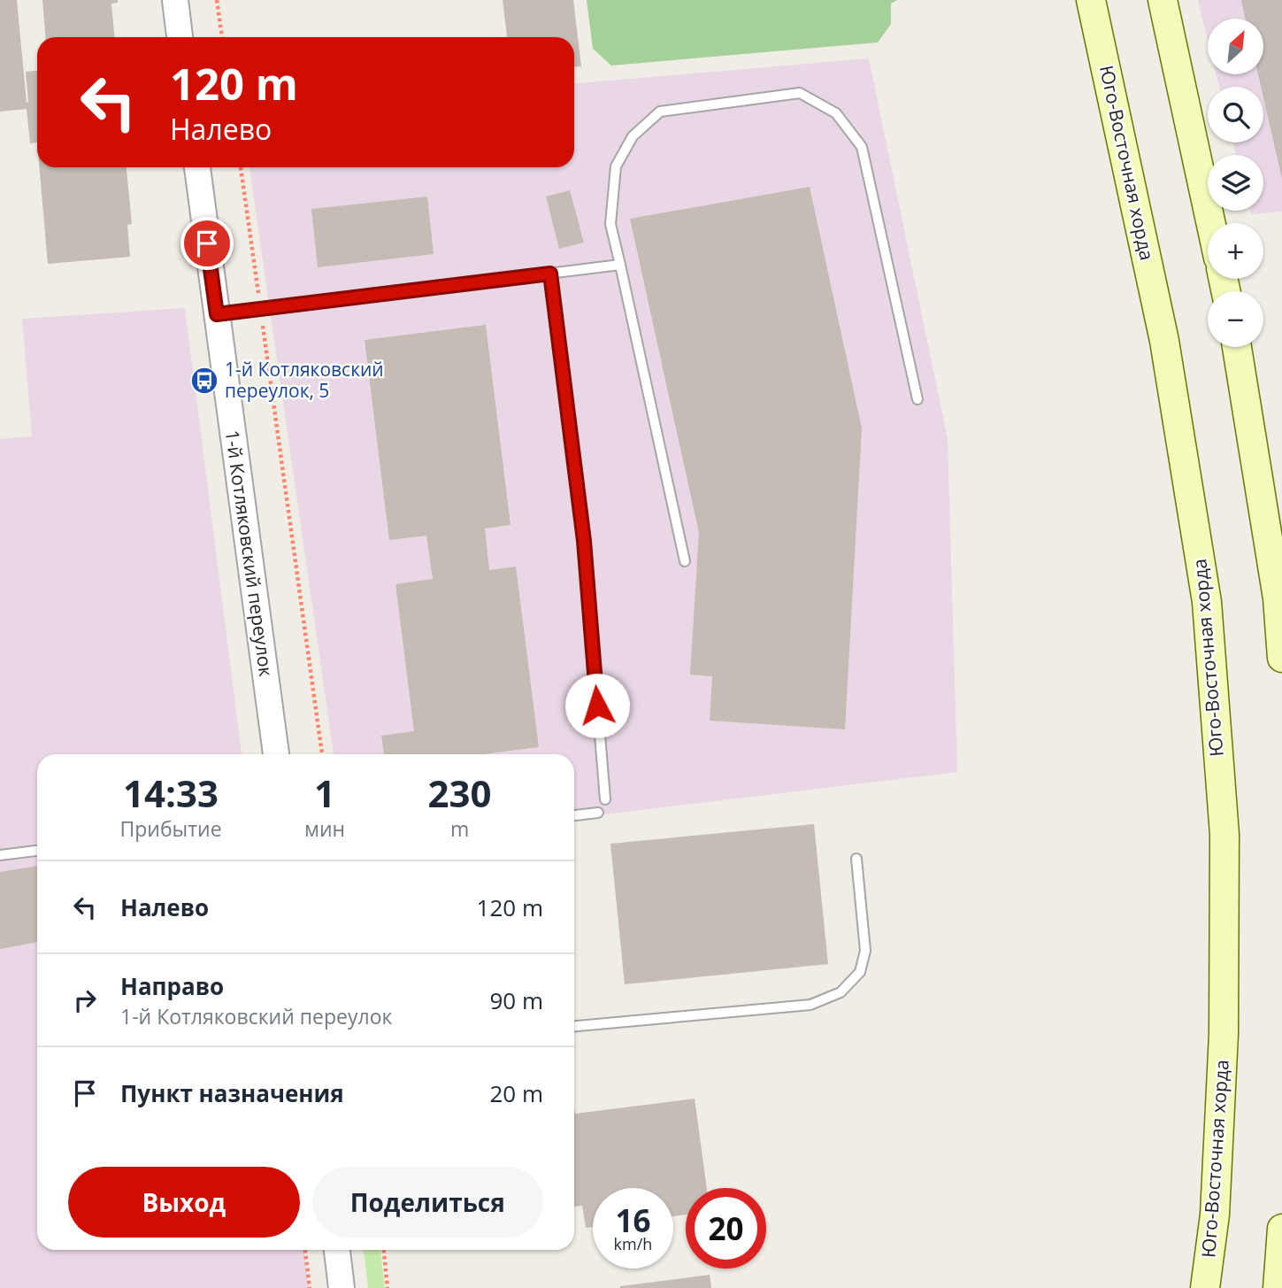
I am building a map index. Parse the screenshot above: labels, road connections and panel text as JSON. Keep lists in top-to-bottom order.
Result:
{
  "streets": {
    "main road": ["Юго-Восточная хорда"],
    "street": ["1-й Котляковский переулок"]
  },
  "places": {
    "bus stop": ["1-й Котляковский переулок, 5"]
  },
  "north": "top right",
  "page": {
    "map_buttons": ["+", "−"],
    "turn": ["120 m", "Налево"],
    "eta": [
      "14:33",
      "Прибытие",
      "1",
      "мин",
      "230",
      "m"
    ],
    "list": [
      {
        "name": "Налево",
        "value": "120 m"
      },
      {
        "name": "Направо",
        "note": "1-й Котляковский переулок",
        "value": "90 m"
      },
      {
        "name": "Пункт назначения",
        "value": "20 m"
      }
    ],
    "buttons": ["Выход", "Поделиться"],
    "speed": "16 km/h",
    "limit": "20"
  }
}
